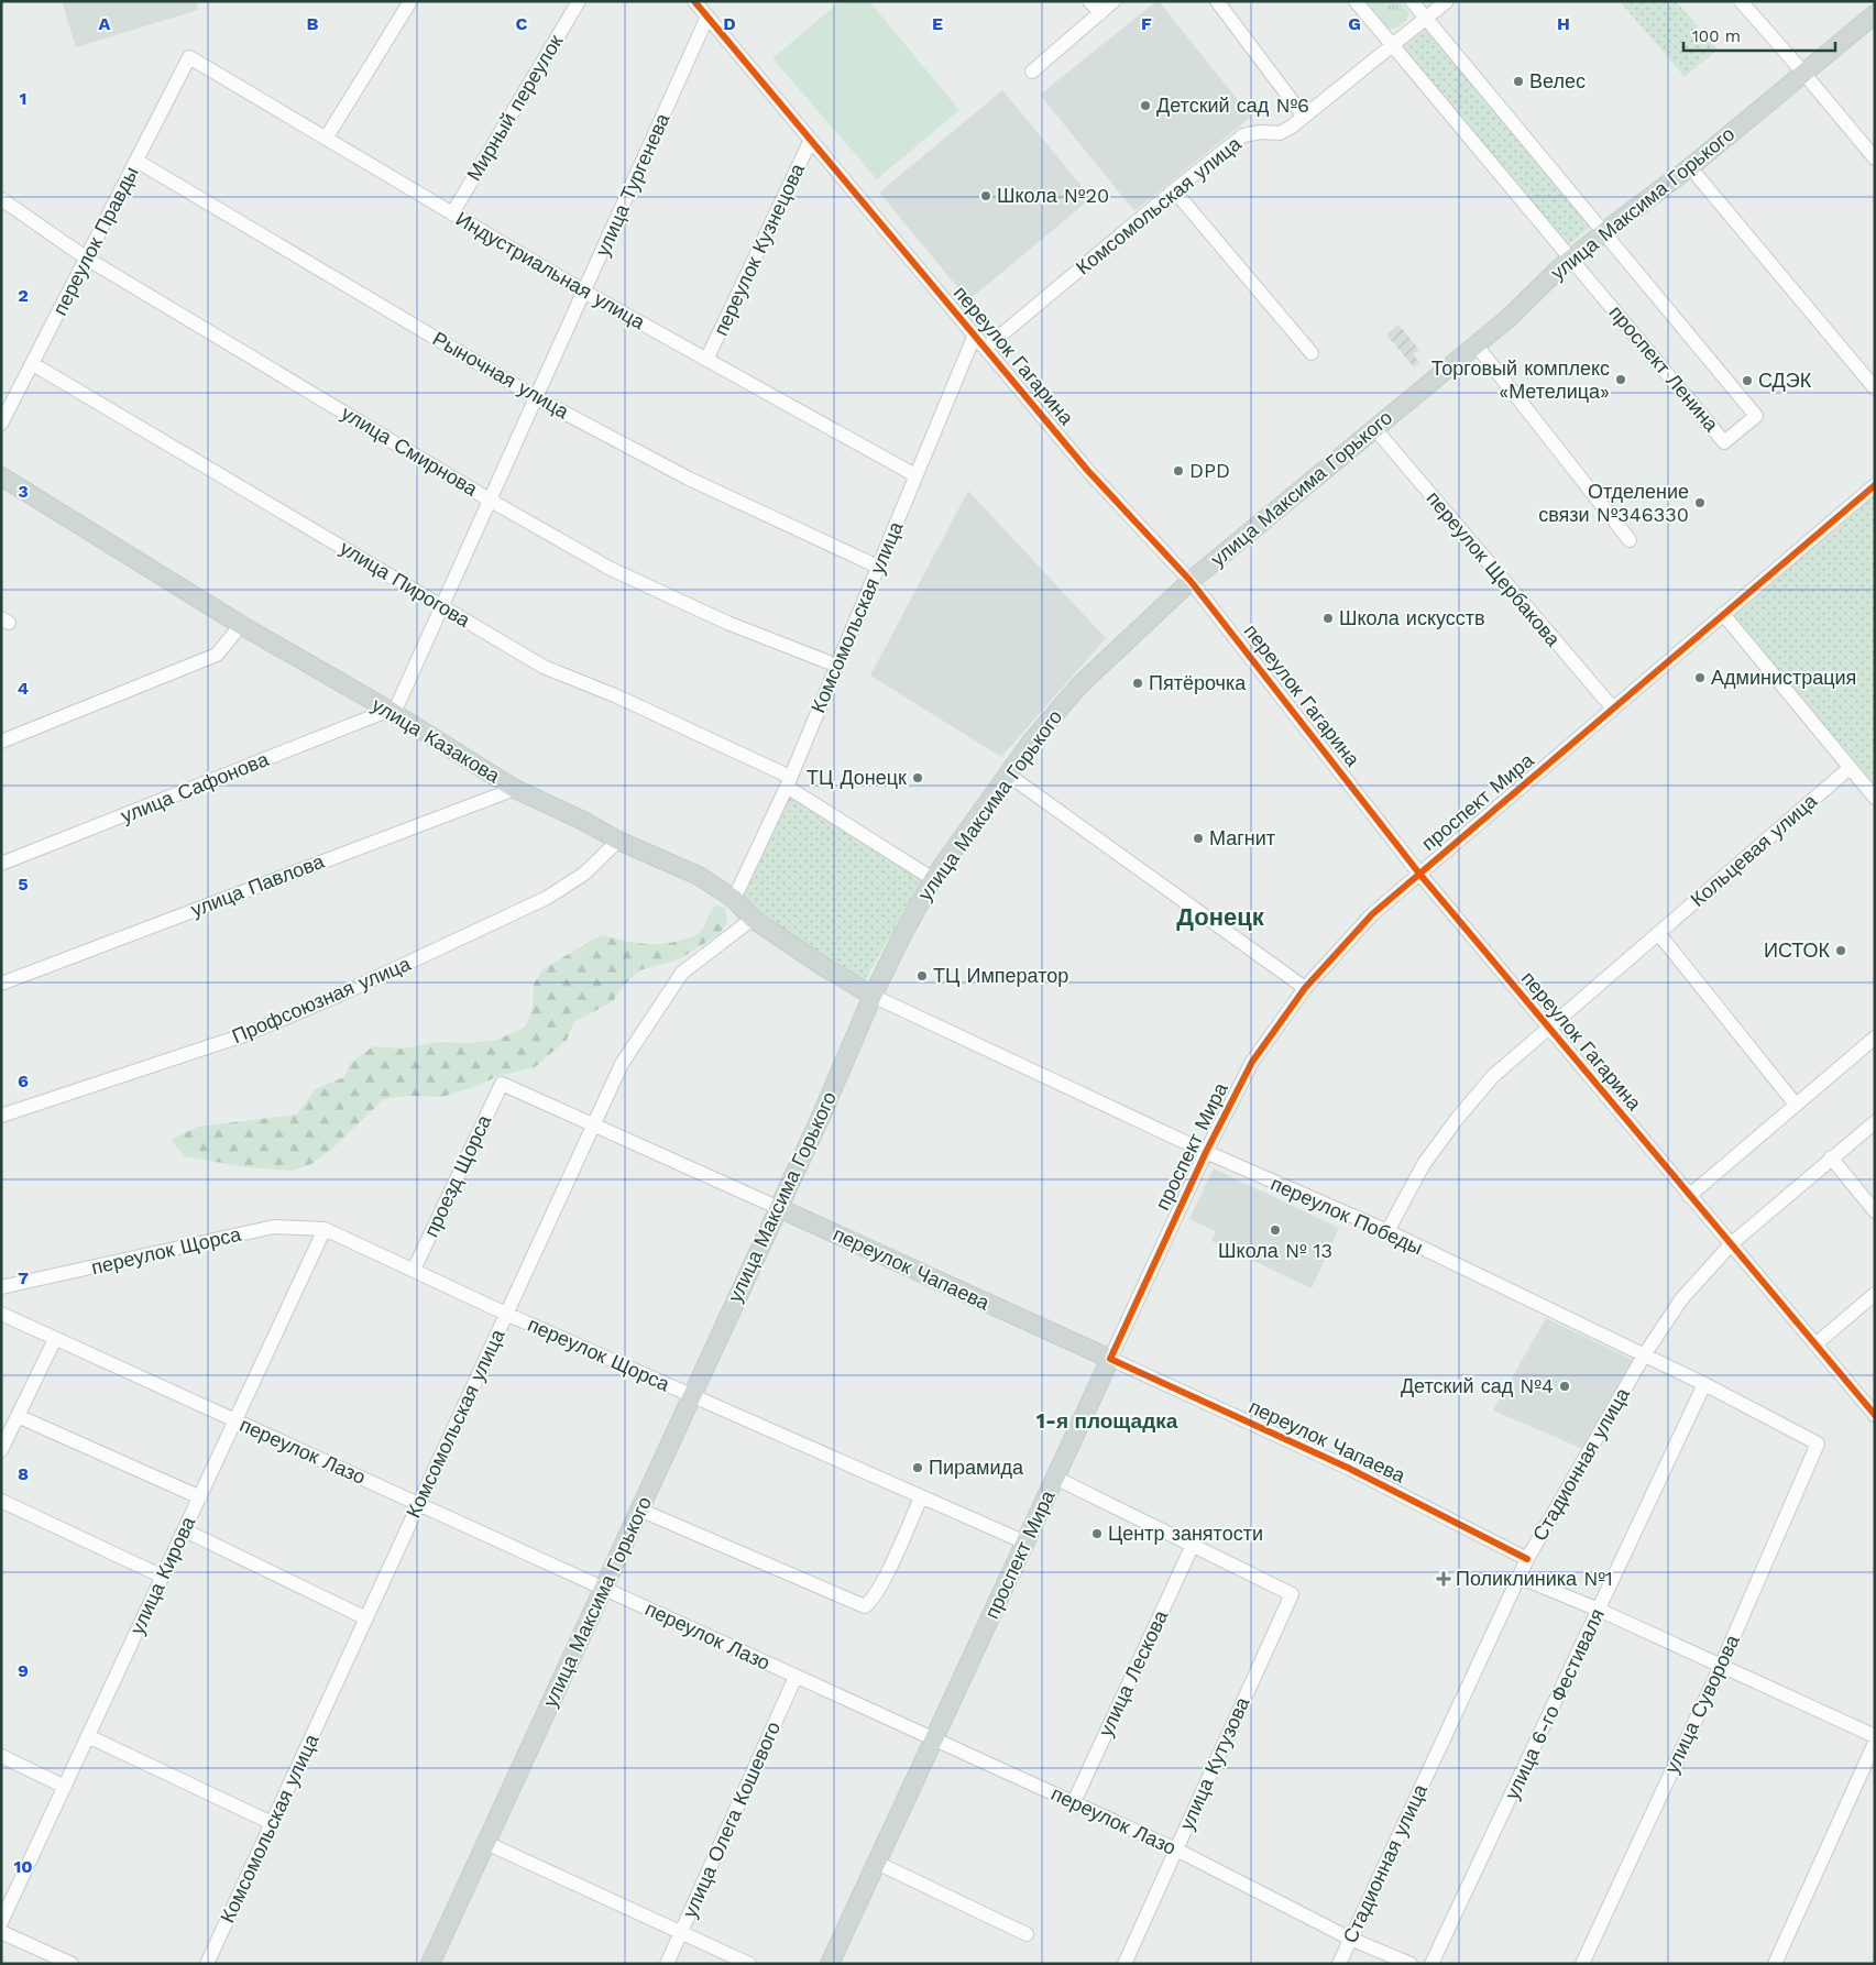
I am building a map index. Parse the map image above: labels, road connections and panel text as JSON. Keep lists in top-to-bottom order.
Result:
{
  "streets": {
    "main road": [
      "улица Максима Горького",
      "улица Казакова",
      "проспект Мира",
      "переулок Чапаева"
    ],
    "street": [
      "Мирный переулок",
      "улица Тургенева",
      "Комсомольская улица",
      "переулок Правды",
      "переулок Кузнецова",
      "Индустриальная улица",
      "переулок Гагарина",
      "проспект Ленина",
      "Рыночная улица",
      "улица Смирнова",
      "переулок Щербакова",
      "улица Пирогова",
      "улица Сафонова",
      "Кольцевая улица",
      "улица Павлова",
      "Профсоюзная улица",
      "проезд Щорса",
      "переулок Победы",
      "переулок Щорса",
      "переулок Лазо",
      "Стадионная улица",
      "улица Кирова",
      "улица Лескова",
      "улица 6-го Фестиваля",
      "улица Суворова",
      "улица Кутузова",
      "улица Олега Кошевого"
    ]
  },
  "crossings": [
    ["Мирный переулок", "Индустриальная улица"],
    ["улица Тургенева", "Индустриальная улица"],
    ["улица Тургенева", "переулок Гагарина"],
    ["улица Тургенева", "Рыночная улица"],
    ["улица Тургенева", "улица Смирнова"],
    ["улица Тургенева", "улица Пирогова"],
    ["улица Тургенева", "улица Казакова"],
    ["улица Тургенева", "улица Сафонова"],
    ["улица Максима Горького", "переулок Гагарина"],
    ["улица Максима Горького", "проспект Ленина"],
    ["улица Максима Горького", "переулок Щербакова"],
    ["улица Максима Горького", "улица Пирогова"],
    ["улица Максима Горького", "улица Казакова"],
    ["улица Максима Горького", "переулок Победы"],
    ["улица Максима Горького", "переулок Щорса"],
    ["улица Максима Горького", "переулок Чапаева"],
    ["улица Максима Горького", "переулок Лазо"],
    ["Комсомольская улица", "Индустриальная улица"],
    ["Комсомольская улица", "переулок Гагарина"],
    ["Комсомольская улица", "проспект Ленина"],
    ["Комсомольская улица", "Рыночная улица"],
    ["Комсомольская улица", "улица Смирнова"],
    ["Комсомольская улица", "улица Пирогова"],
    ["Комсомольская улица", "улица Казакова"],
    ["Комсомольская улица", "переулок Щорса"],
    ["Комсомольская улица", "переулок Чапаева"],
    ["Комсомольская улица", "переулок Лазо"],
    ["переулок Правды", "Индустриальная улица"],
    ["переулок Правды", "Рыночная улица"],
    ["переулок Правды", "улица Смирнова"],
    ["переулок Правды", "улица Пирогова"],
    ["переулок Кузнецова", "Индустриальная улица"],
    ["переулок Кузнецова", "переулок Гагарина"],
    ["переулок Гагарина", "проспект Мира"],
    ["переулок Гагарина", "Кольцевая улица"],
    ["переулок Гагарина", "Стадионная улица"],
    ["переулок Щербакова", "проспект Мира"],
    ["улица Казакова", "улица Сафонова"],
    ["улица Казакова", "улица Павлова"],
    ["улица Казакова", "Профсоюзная улица"],
    ["улица Казакова", "переулок Победы"],
    ["проспект Мира", "переулок Победы"],
    ["проспект Мира", "переулок Щорса"],
    ["проспект Мира", "переулок Чапаева"],
    ["проспект Мира", "переулок Лазо"],
    ["Кольцевая улица", "переулок Победы"],
    ["проезд Щорса", "переулок Щорса"],
    ["проезд Щорса", "переулок Чапаева"],
    ["переулок Победы", "Стадионная улица"],
    ["переулок Победы", "улица 6-го Фестиваля"],
    ["переулок Победы", "улица Суворова"],
    ["переулок Щорса", "улица Кирова"],
    ["переулок Чапаева", "Стадионная улица"],
    ["переулок Лазо", "Стадионная улица"],
    ["переулок Лазо", "улица Кирова"],
    ["переулок Лазо", "улица Лескова"],
    ["переулок Лазо", "улица Кутузова"],
    ["переулок Лазо", "улица Олега Кошевого"],
    ["улица Лескова", "улица Кутузова"]
  ],
  "districts": ["Донецк", "1-я площадка"],
  "places": {
    "other": [
      "Велес",
      "Детский сад №6",
      "Школа №20",
      "Торговый комплекс «Метелица»",
      "СДЭК",
      "DPD",
      "Отделение связи №346330",
      "Школа искусств",
      "Администрация",
      "Пятёрочка",
      "ТЦ Донецк",
      "Магнит",
      "ИСТОК",
      "ТЦ Император",
      "Школа № 13",
      "Детский сад №4",
      "Пирамида",
      "Центр занятости"
    ],
    "health": ["Поликлиника №1"]
  },
  "scale_bar": "100 m",
  "grid": {
    "columns": [
      "A",
      "B",
      "C",
      "D",
      "E",
      "F",
      "G",
      "H"
    ],
    "rows": [
      "1",
      "2",
      "3",
      "4",
      "5",
      "6",
      "7",
      "8",
      "9",
      "10"
    ]
  }
}
